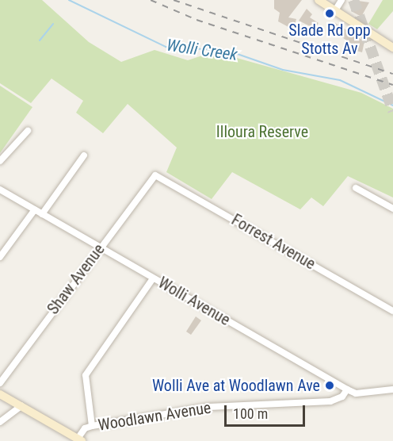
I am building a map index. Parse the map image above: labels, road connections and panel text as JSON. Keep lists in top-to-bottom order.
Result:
{
  "streets": {
    "street": [
      "Forrest Avenue",
      "Shaw Avenue",
      "Wolli Avenue",
      "Woodlawn Avenue"
    ]
  },
  "crossings": [
    ["Forrest Avenue", "Shaw Avenue"],
    ["Shaw Avenue", "Wolli Avenue"],
    ["Wolli Avenue", "Woodlawn Avenue"]
  ],
  "water": ["Wolli Creek"],
  "parks": ["Illoura Reserve"],
  "places": ["Slade Rd opp Stotts Av", "Wolli Ave at Woodlawn Ave"],
  "scale_bar": "100 m"
}
